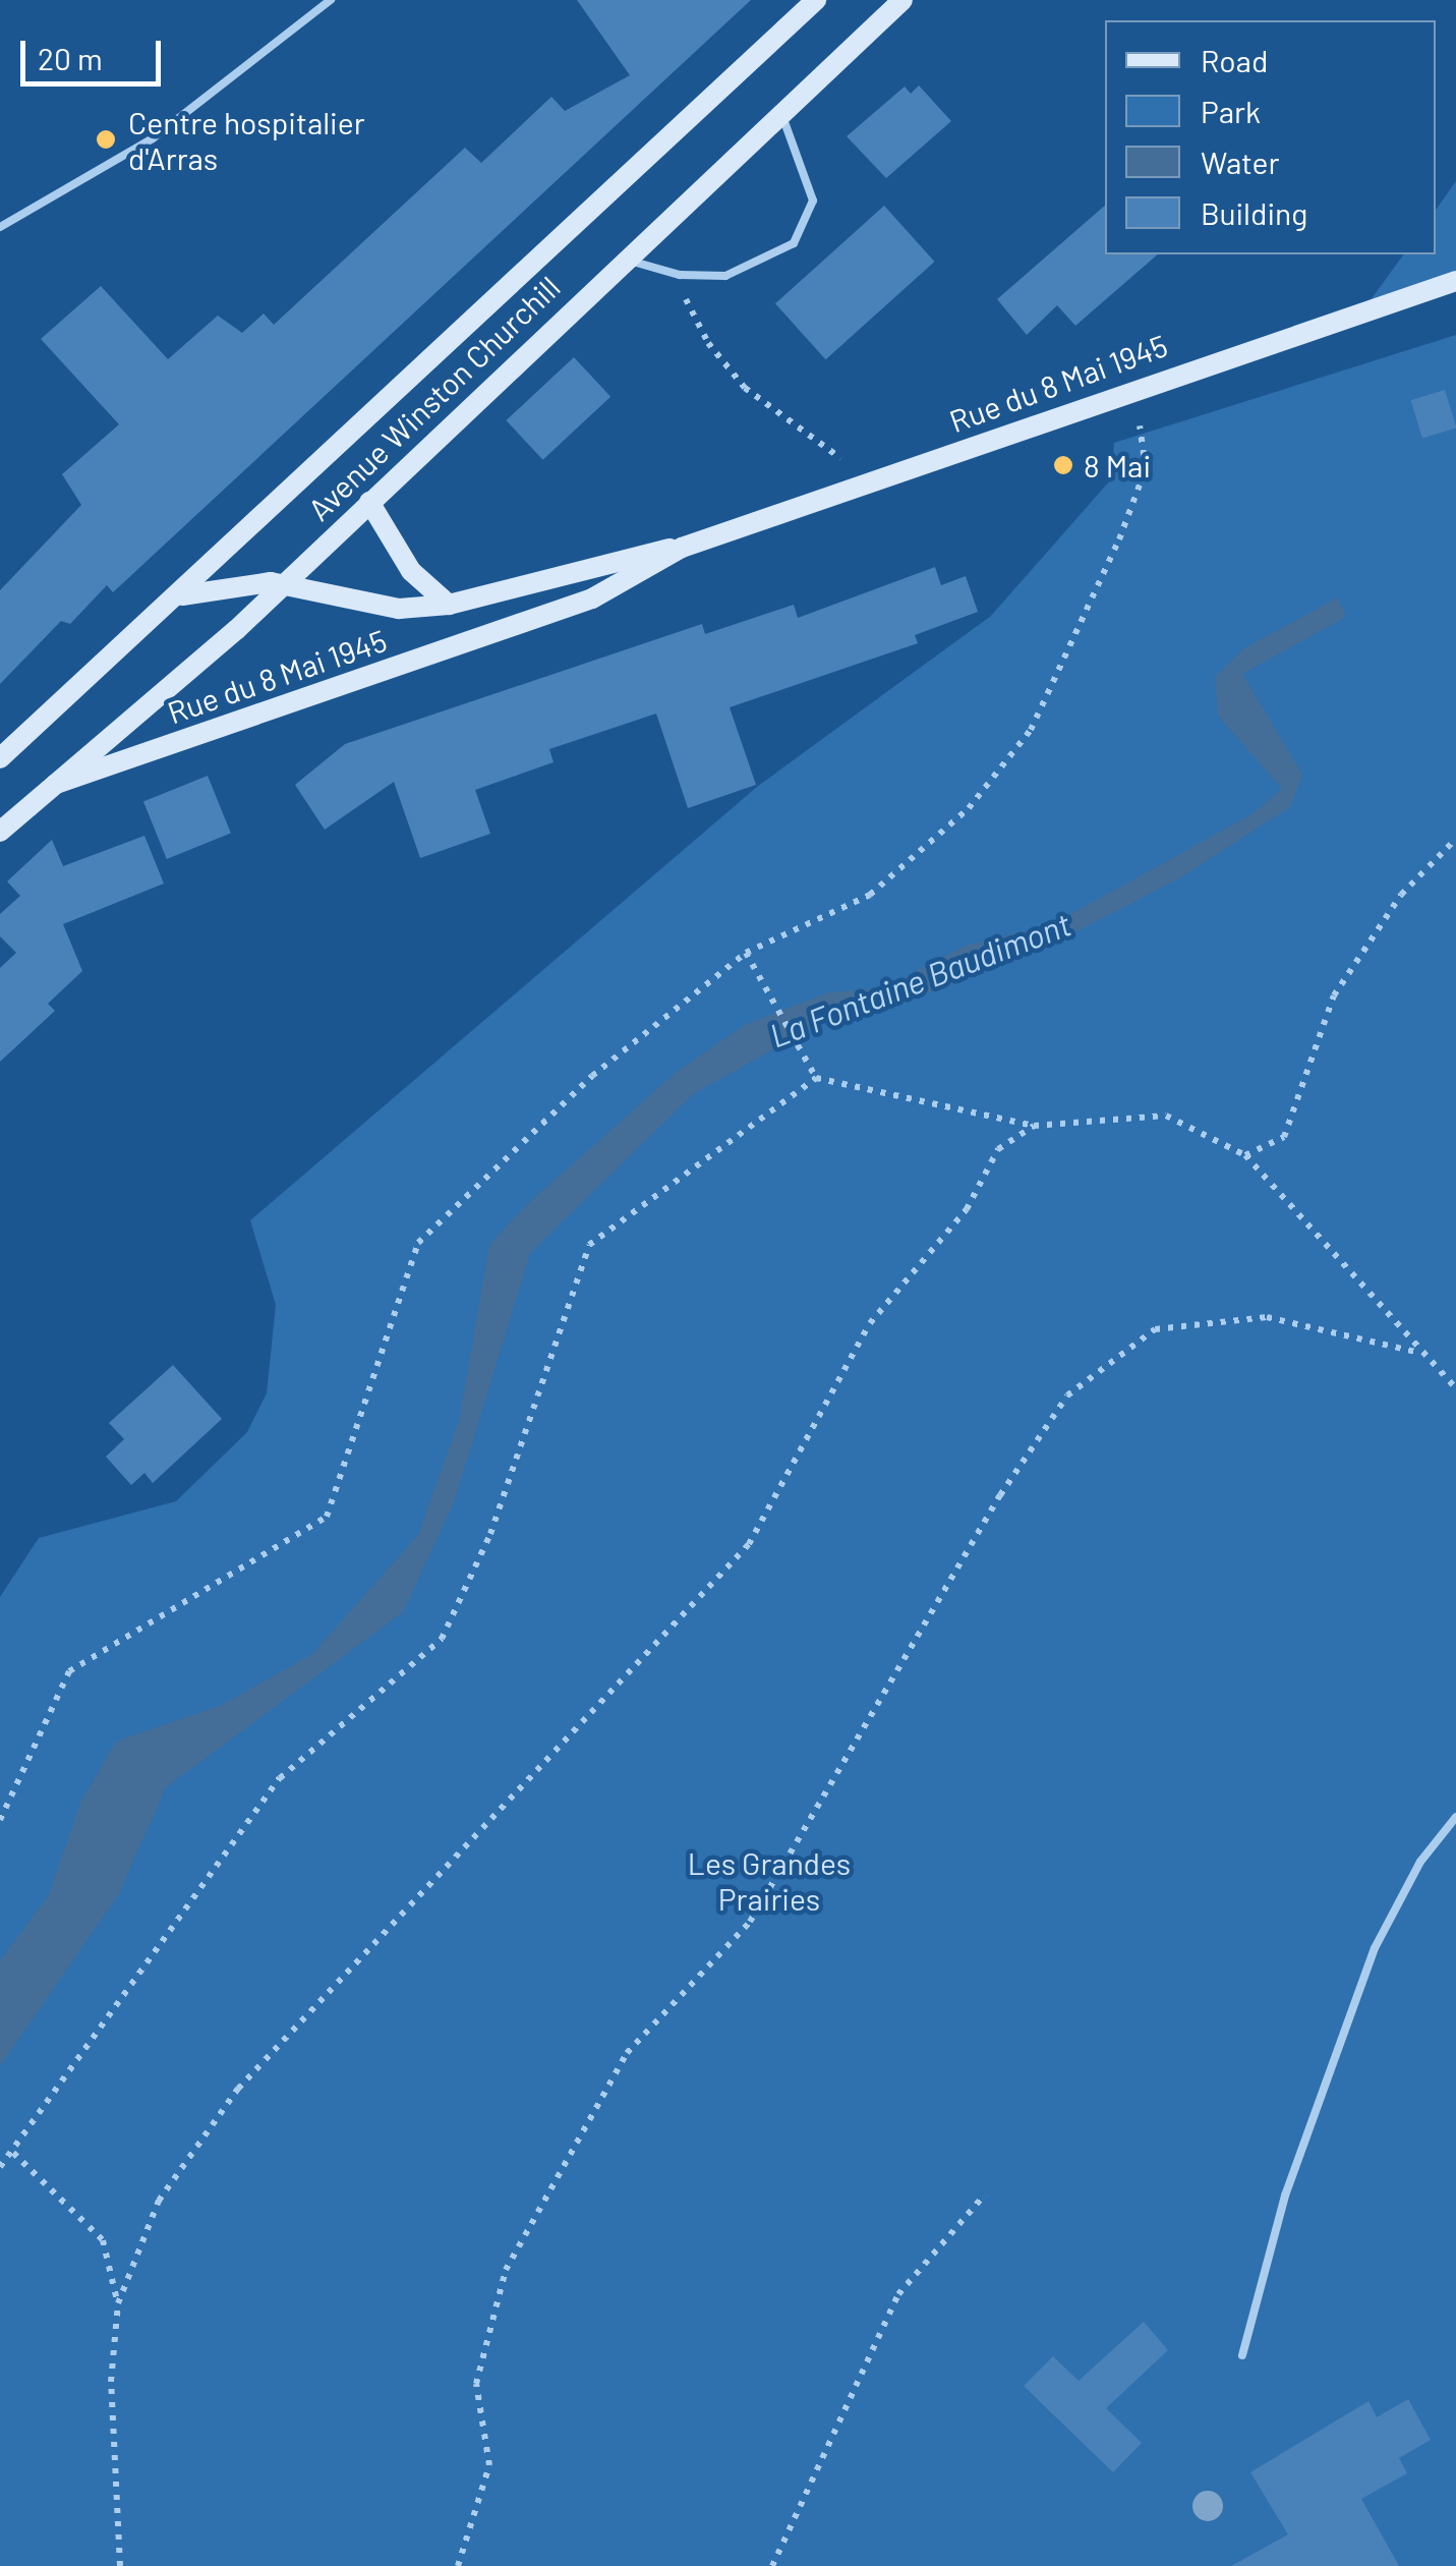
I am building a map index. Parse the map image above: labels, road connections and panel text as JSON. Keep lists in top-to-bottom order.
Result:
{
  "streets": {
    "main road": ["Rue du 8 Mai 1945", "Avenue Winston Churchill"]
  },
  "crossings": [
    ["Rue du 8 Mai 1945", "Avenue Winston Churchill"]
  ],
  "water": ["La Fontaine Baudimont"],
  "parks": ["Les Grandes Prairies"],
  "places": ["Centre hospitalier d'Arras", "8 Mai"],
  "legend": [
    "Road",
    "Park",
    "Water",
    "Building"
  ],
  "scale_bar": "20 m"
}
